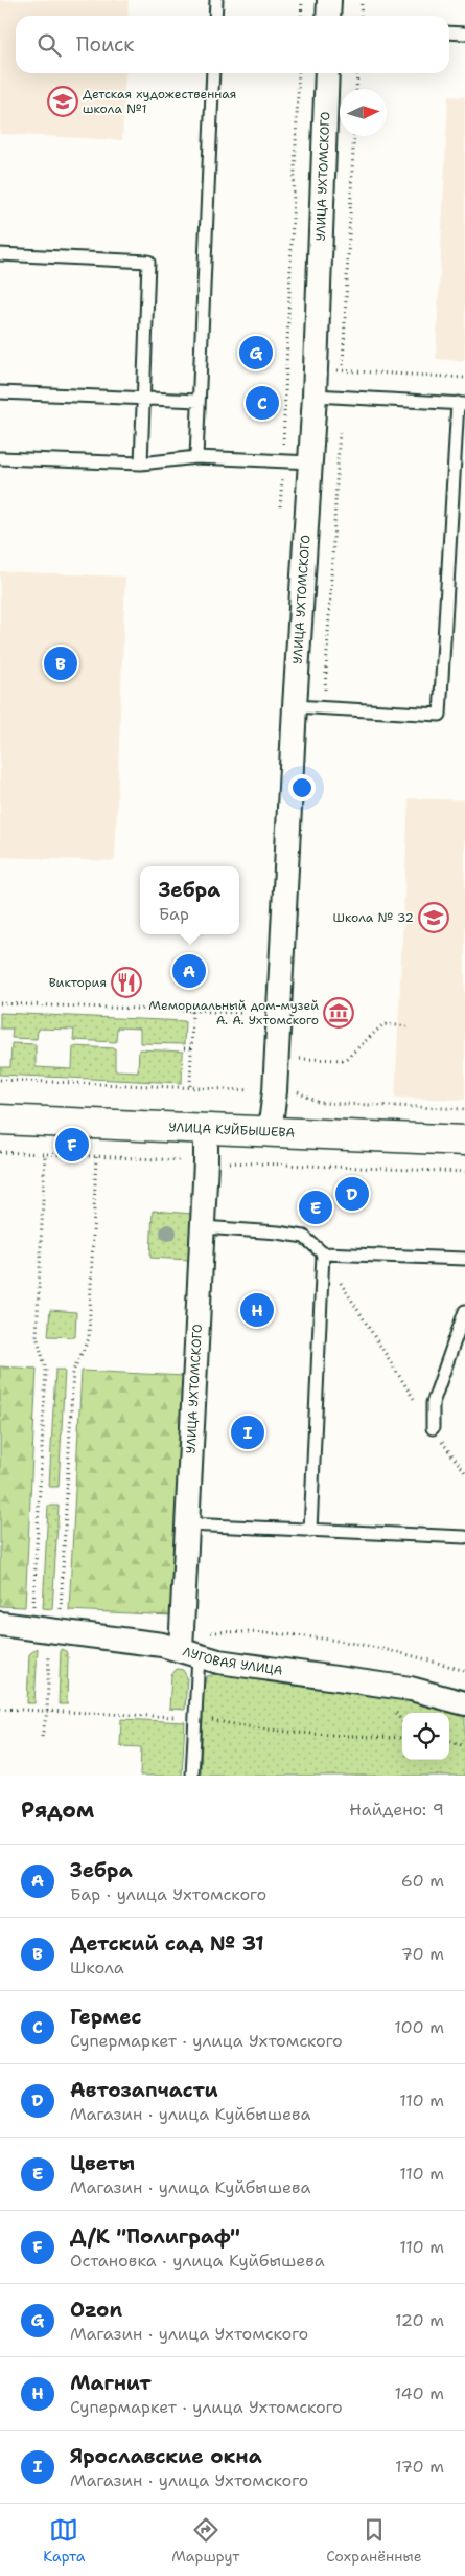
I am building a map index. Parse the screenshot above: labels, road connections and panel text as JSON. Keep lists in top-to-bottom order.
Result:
{
  "streets": {
    "street": ["УЛИЦА УХТОМСКОГО", "УЛИЦА КУЙБЫШЕВА", "ЛУГОВАЯ УЛИЦА"]
  },
  "crossings": [
    ["УЛИЦА УХТОМСКОГО", "УЛИЦА КУЙБЫШЕВА"],
    ["УЛИЦА УХТОМСКОГО", "ЛУГОВАЯ УЛИЦА"]
  ],
  "places": {
    "school or university": ["Детская художественная школа №1", "Школа № 32"],
    "restaurant": ["Виктория"],
    "museum": ["Мемориальный дом-музей А. А. Ухтомского"]
  },
  "north": "right",
  "page": {
    "search": "Поиск",
    "pins": [
      "G",
      "C",
      "B",
      "A",
      "F",
      "D",
      "E",
      "H",
      "I"
    ],
    "popup": ["Зебра", "Бар"],
    "heading": ["Рядом", "Найдено: 9"],
    "list": [
      {
        "mark": "A",
        "name": "Зебра",
        "note": "Бар · улица Ухтомского",
        "value": "60 m"
      },
      {
        "mark": "B",
        "name": "Детский сад № 31",
        "note": "Школа",
        "value": "70 m"
      },
      {
        "mark": "C",
        "name": "Гермес",
        "note": "Супермаркет · улица Ухтомского",
        "value": "100 m"
      },
      {
        "mark": "D",
        "name": "Автозапчасти",
        "note": "Магазин · улица Куйбышева",
        "value": "110 m"
      },
      {
        "mark": "E",
        "name": "Цветы",
        "note": "Магазин · улица Куйбышева",
        "value": "110 m"
      },
      {
        "mark": "F",
        "name": "Д/К \"Полиграф\"",
        "note": "Остановка · улица Куйбышева",
        "value": "110 m"
      },
      {
        "mark": "G",
        "name": "Ozon",
        "note": "Магазин · улица Ухтомского",
        "value": "120 m"
      },
      {
        "mark": "H",
        "name": "Магнит",
        "note": "Супермаркет · улица Ухтомского",
        "value": "140 m"
      },
      {
        "mark": "I",
        "name": "Ярославские окна",
        "note": "Магазин · улица Ухтомского",
        "value": "170 m"
      }
    ],
    "nav": ["Карта", "Маршрут", "Сохранённые"]
  }
}
